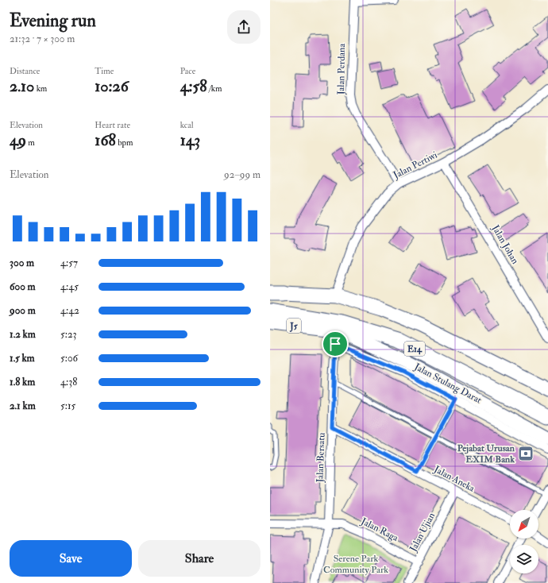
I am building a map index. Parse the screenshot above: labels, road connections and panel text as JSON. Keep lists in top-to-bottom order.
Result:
{
  "streets": {
    "highway": ["E14"],
    "main road": ["J5", "Jalan Stulang Darat"],
    "street": [
      "Jalan Perdana",
      "Jalan Pertiwi",
      "Jalan Johan",
      "Jalan Bersatu",
      "Jalan Aneka",
      "Jalan Raga",
      "Jalan Ujian"
    ]
  },
  "crossings": [
    ["Jalan Perdana", "Jalan Pertiwi"],
    ["Jalan Pertiwi", "Jalan Johan"],
    ["Jalan Pertiwi", "E14"],
    ["Jalan Stulang Darat", "Jalan Bersatu"],
    ["Jalan Bersatu", "Jalan Aneka"],
    ["Jalan Bersatu", "Jalan Raga"],
    ["Jalan Aneka", "Jalan Ujian"],
    ["Jalan Raga", "Jalan Ujian"]
  ],
  "parks": ["Serene Park Community Park"],
  "places": {
    "bank": ["Pejabat Urusan EXIM Bank"]
  },
  "north": "bottom left",
  "page": {
    "heading": ["Evening run", "21:32 · 7 × 300 m"],
    "stats": [
      ["Distance", "2.10 km"],
      ["Time", "10:26"],
      ["Pace", "4:58 /km"],
      ["Elevation", "49 m"],
      ["Heart rate", "168 bpm"],
      ["kcal", "143"]
    ],
    "chart": ["Elevation", "92–99 m"],
    "list": [
      {
        "name": "300 m",
        "note": "4:57"
      },
      {
        "name": "600 m",
        "note": "4:45"
      },
      {
        "name": "900 m",
        "note": "4:42"
      },
      {
        "name": "1.2 km",
        "note": "5:23"
      },
      {
        "name": "1.5 km",
        "note": "5:06"
      },
      {
        "name": "1.8 km",
        "note": "4:38"
      },
      {
        "name": "2.1 km",
        "note": "5:15"
      }
    ],
    "buttons": ["Save", "Share"]
  }
}
